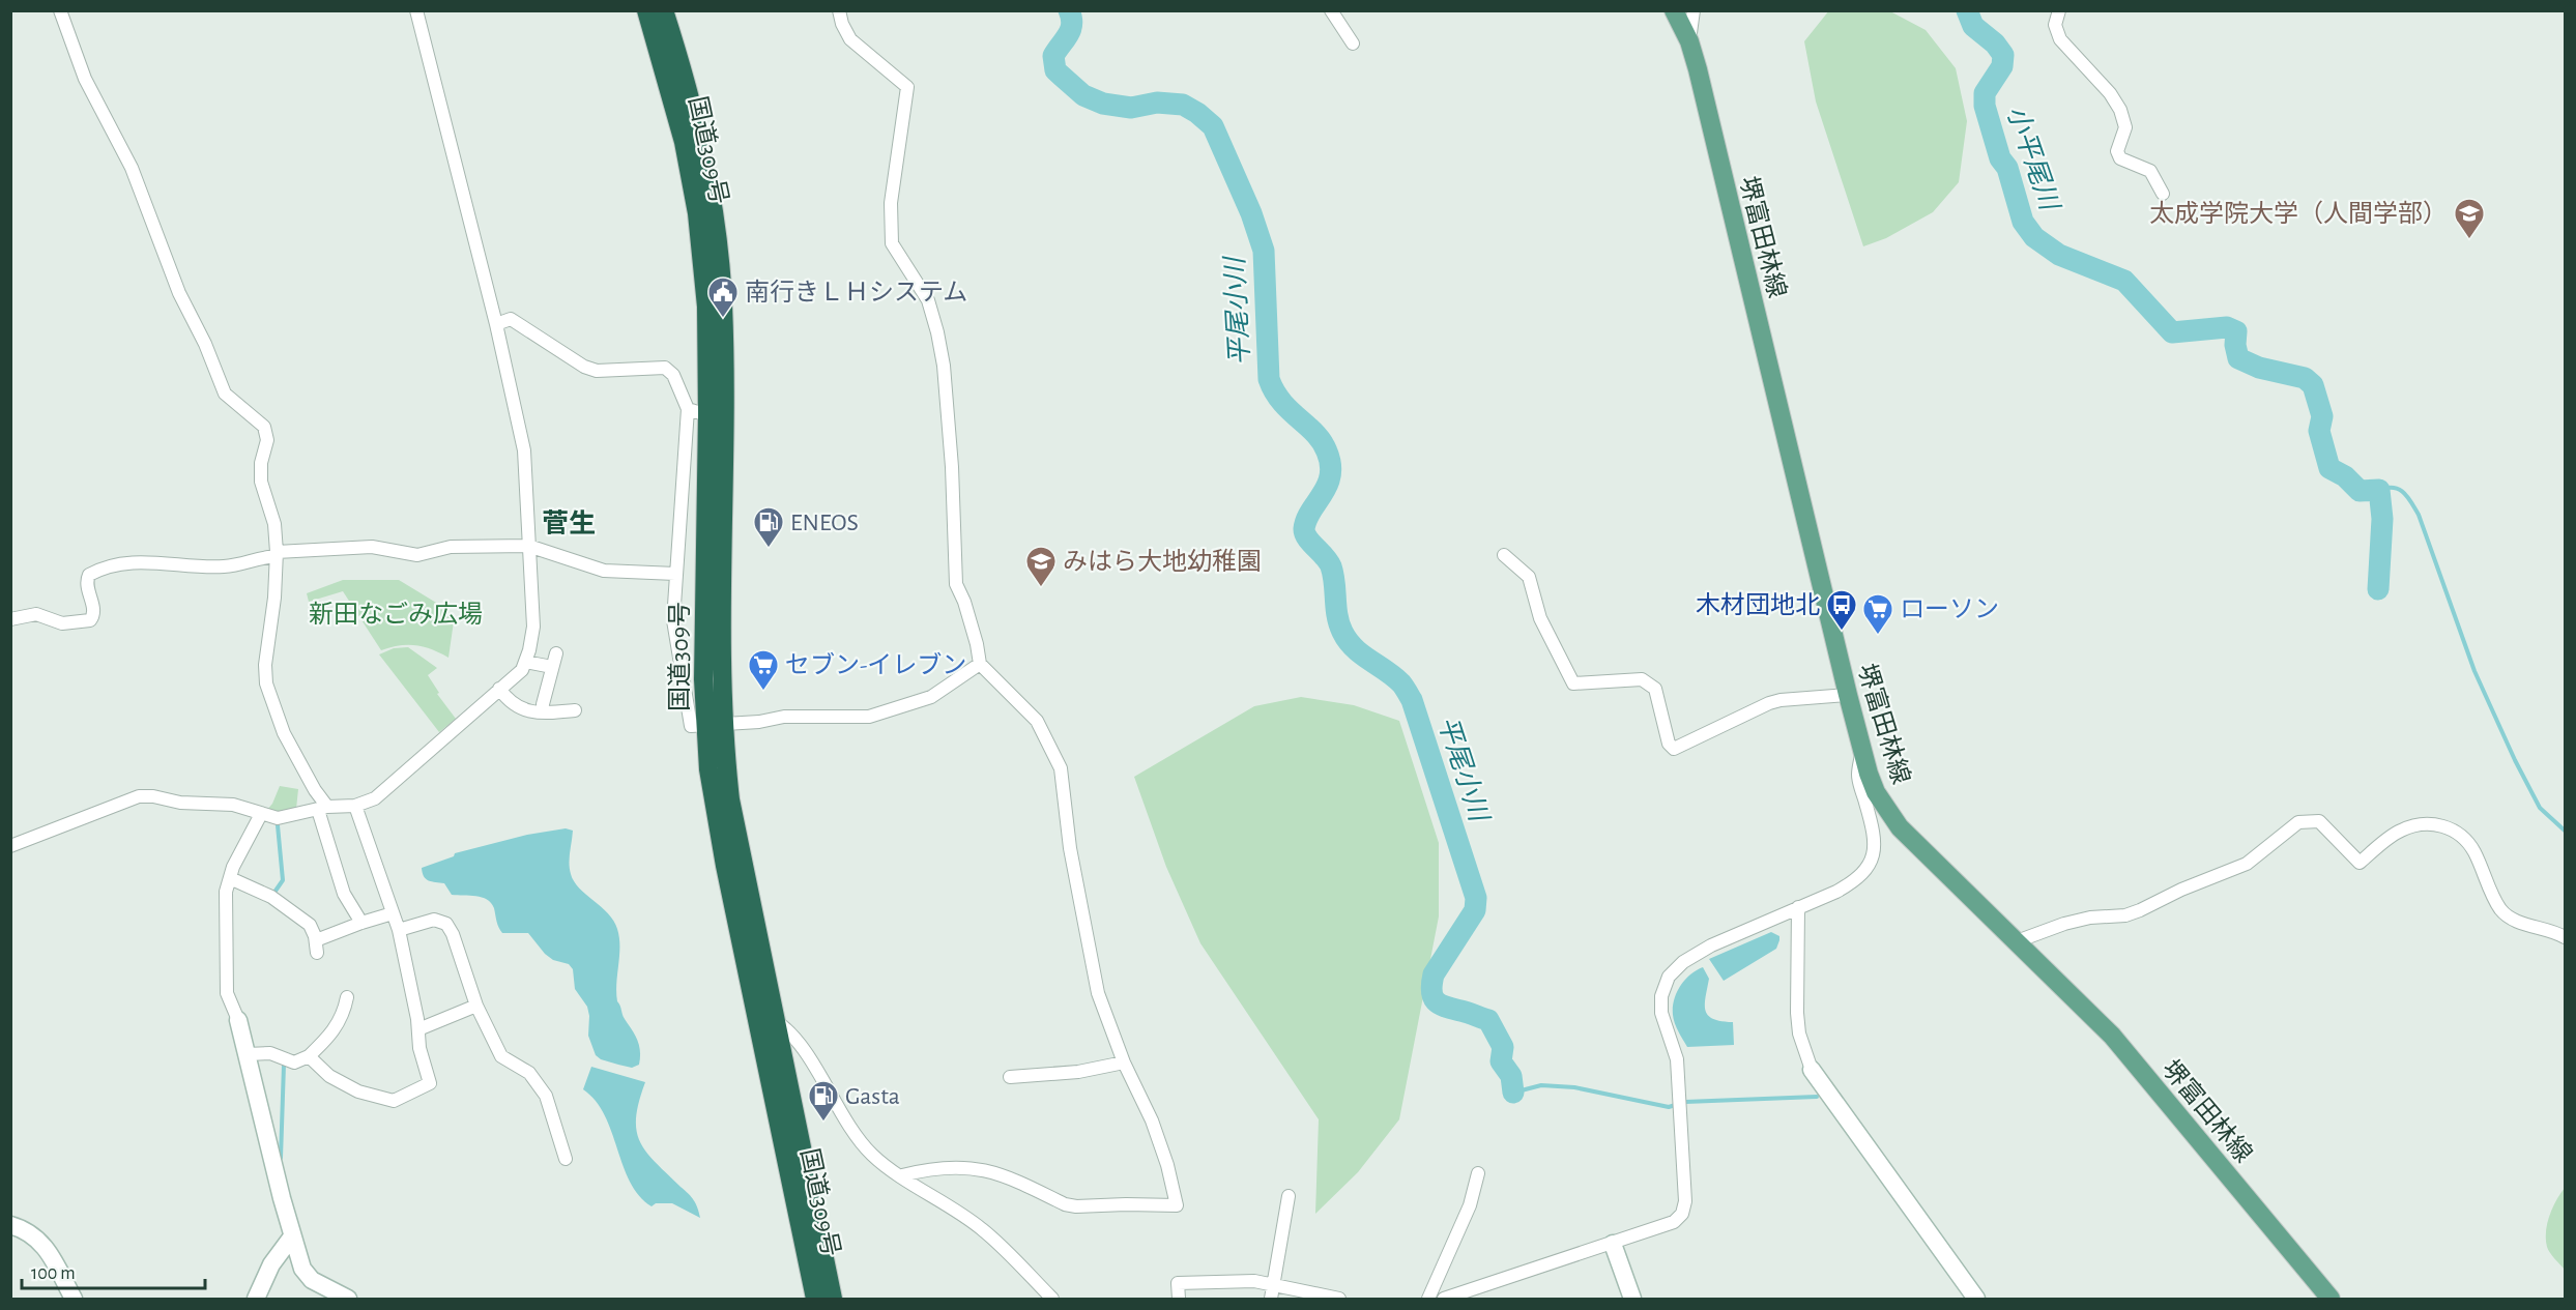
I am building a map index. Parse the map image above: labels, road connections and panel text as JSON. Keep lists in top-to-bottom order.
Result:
{
  "streets": {
    "highway": ["国道309号"],
    "main road": ["堺富田林線"]
  },
  "districts": ["菅生"],
  "water": ["小平尾川", "平尾小川"],
  "parks": ["新田なごみ広場"],
  "places": {
    "school or university": ["太成学院大学（人間学部）", "みはら大地幼稚園"],
    "public building": ["南行きＬＨシステム"],
    "fuel station": ["ENEOS", "Gasta"],
    "bus stop": ["木材団地北"],
    "supermarket": ["ローソン", "セブン-イレブン"]
  },
  "scale_bar": "100 m"
}
